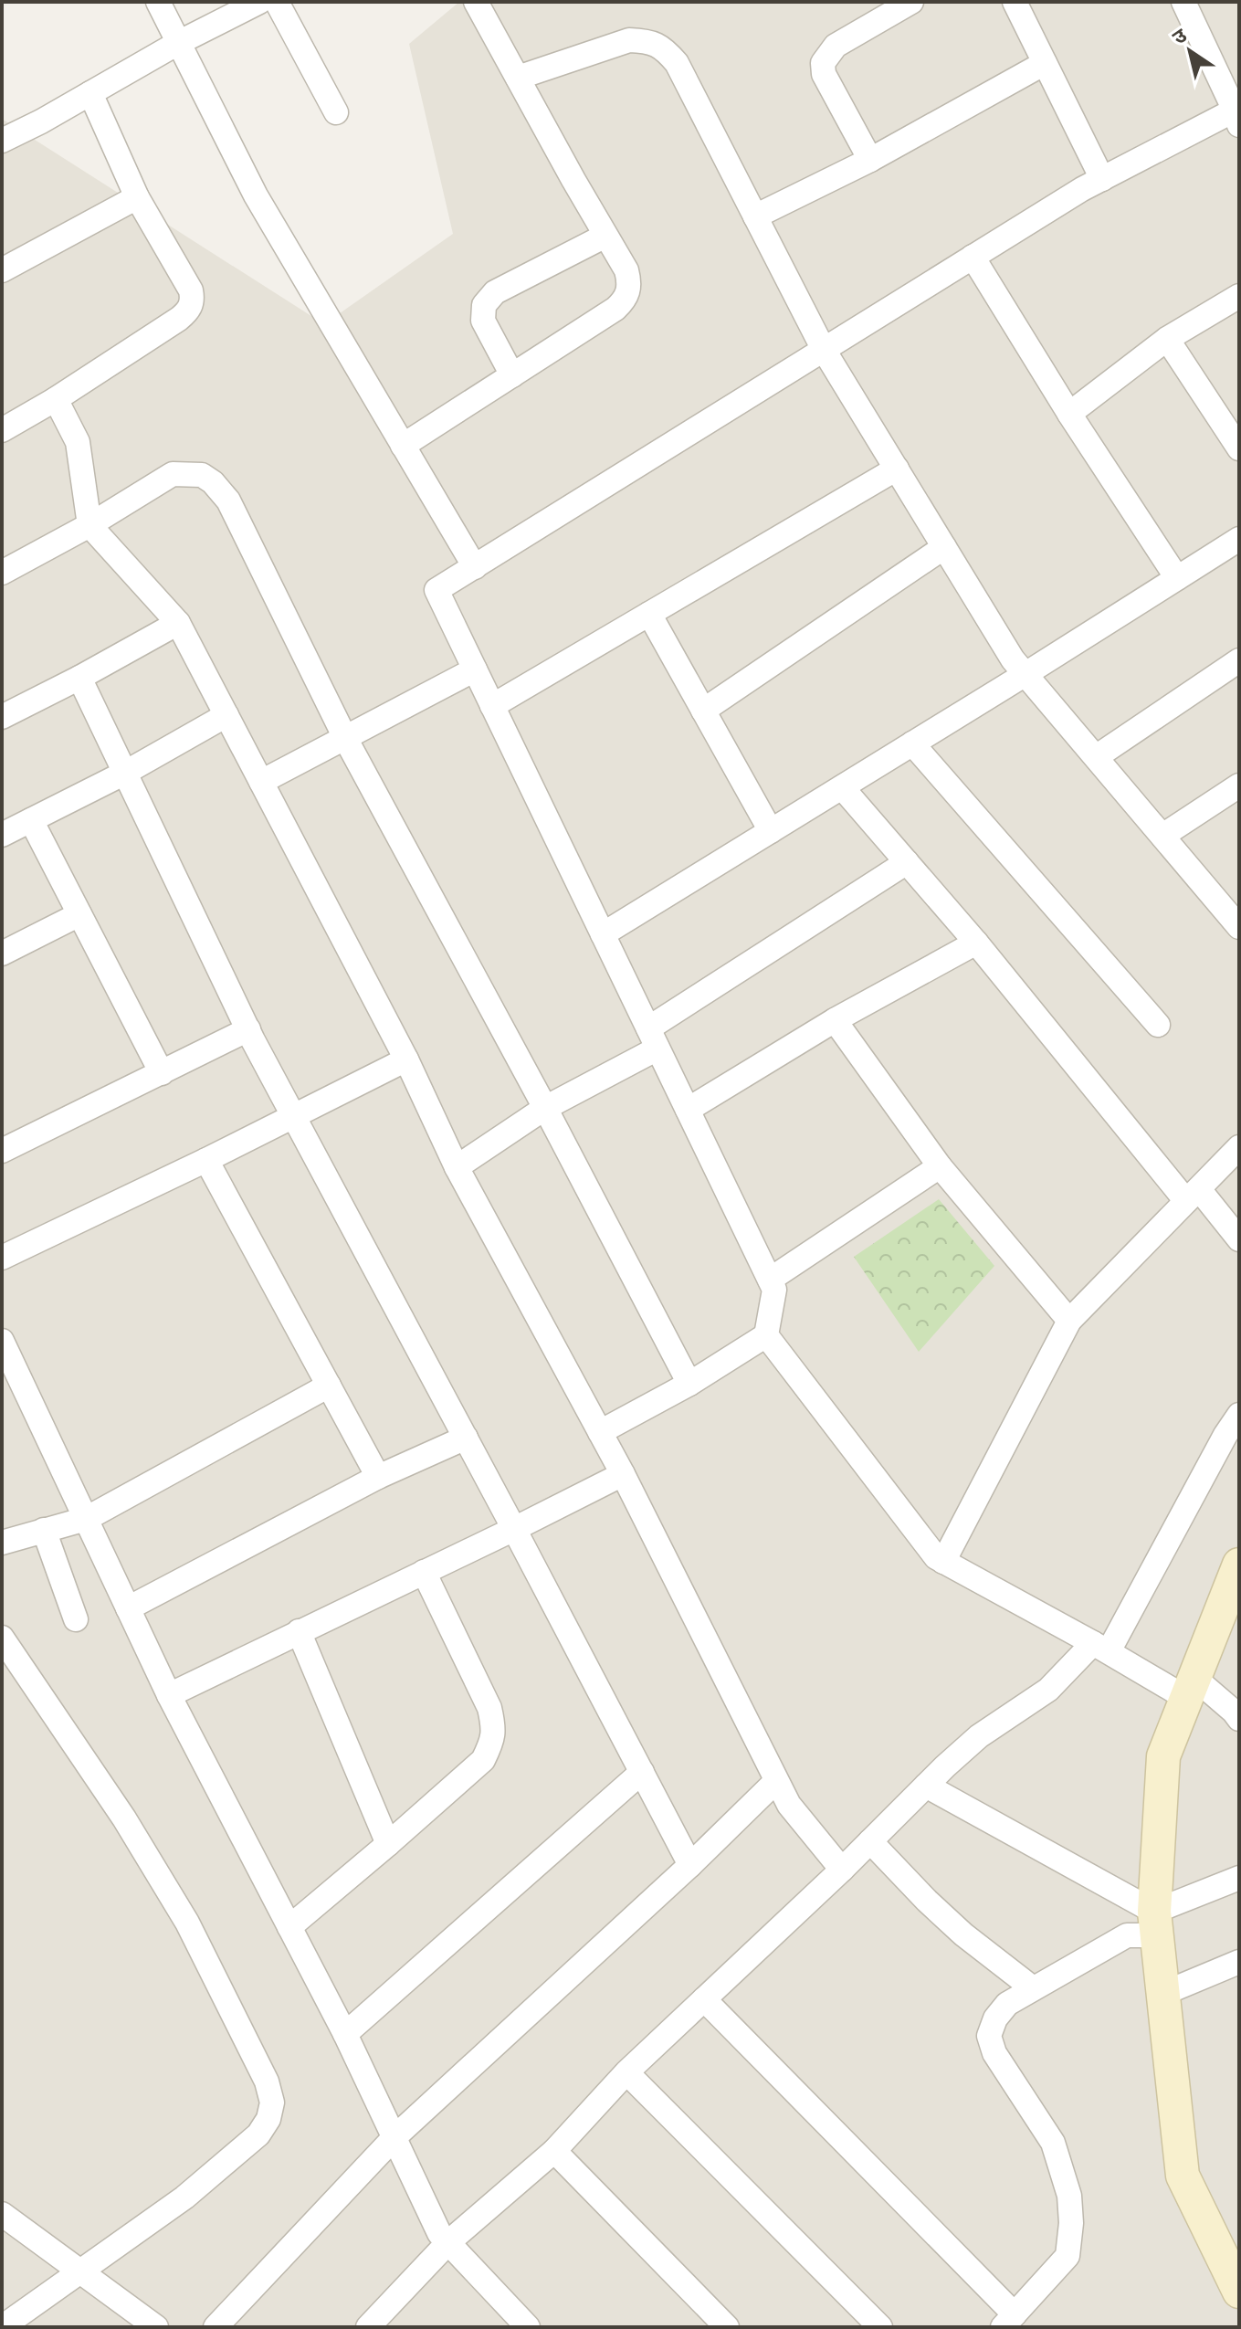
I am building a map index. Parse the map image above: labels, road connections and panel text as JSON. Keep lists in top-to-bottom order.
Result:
{
  "north": "top left"
}
